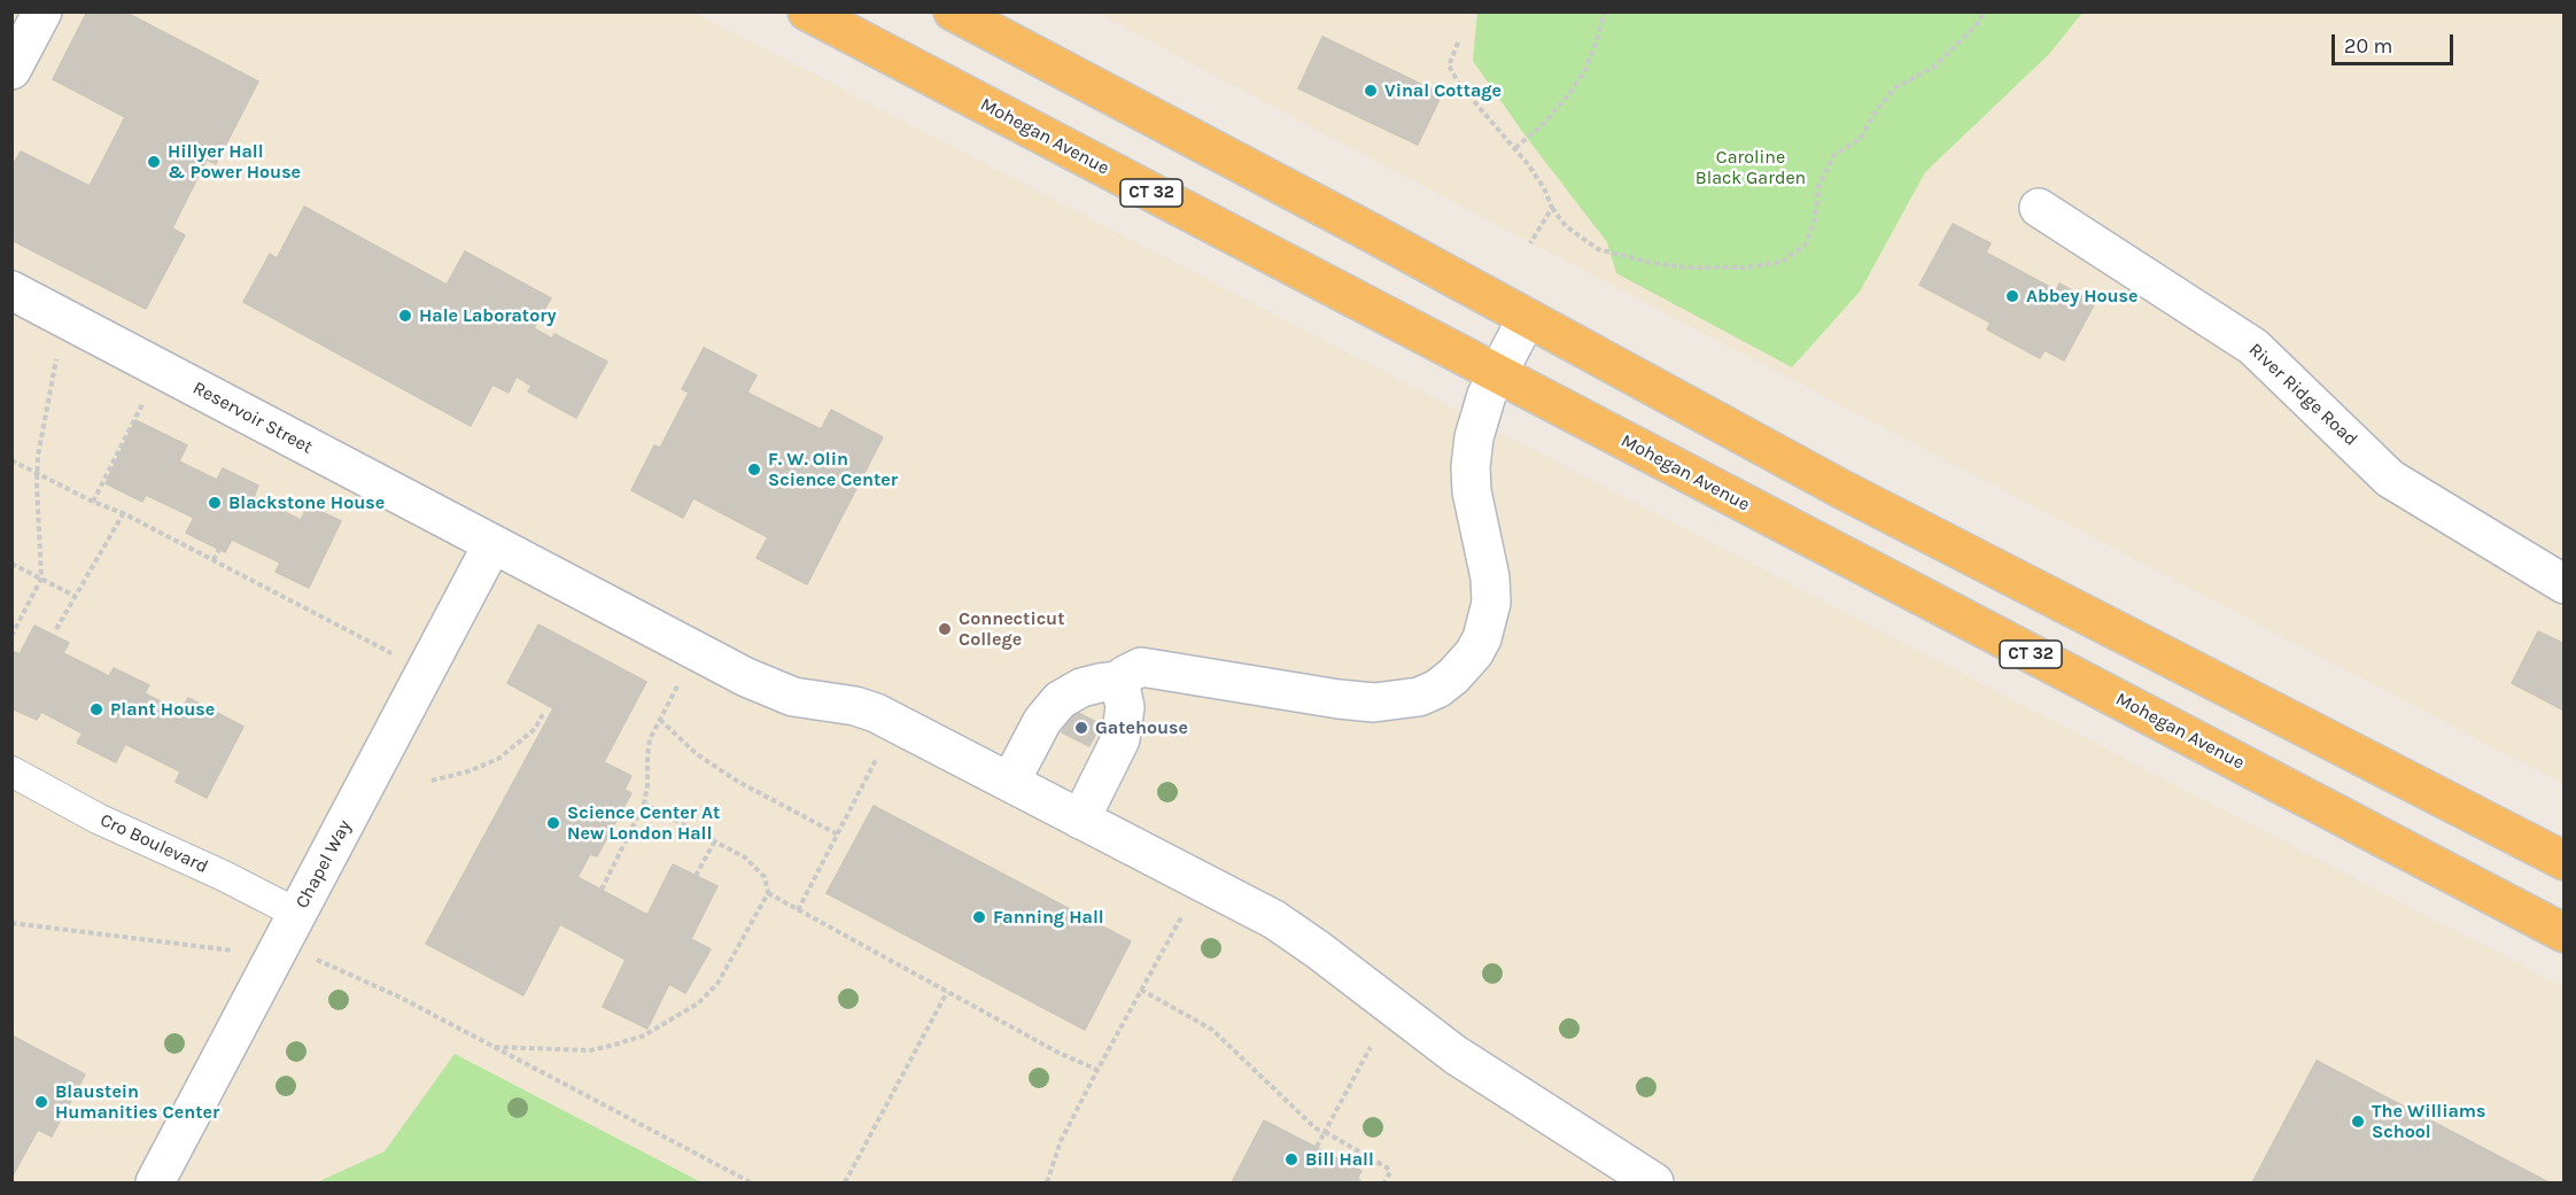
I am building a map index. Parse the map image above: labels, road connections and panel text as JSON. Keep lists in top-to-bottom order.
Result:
{
  "streets": {
    "highway": ["Mohegan Avenue", "CT 32"],
    "street": [
      "River Ridge Road",
      "Reservoir Street",
      "Cro Boulevard",
      "Chapel Way"
    ]
  },
  "crossings": [
    ["Reservoir Street", "Chapel Way"],
    ["Cro Boulevard", "Chapel Way"]
  ],
  "parks": ["Caroline Black Garden"],
  "places": [
    "Vinal Cottage",
    "Hillyer Hall & Power House",
    "Abbey House",
    "Hale Laboratory",
    "F. W. Olin Science Center",
    "Blackstone House",
    "Connecticut College",
    "Plant House",
    "Gatehouse",
    "Science Center At New London Hall",
    "Fanning Hall",
    "Blaustein Humanities Center",
    "The Williams School",
    "Bill Hall"
  ],
  "scale_bar": "20 m"
}
